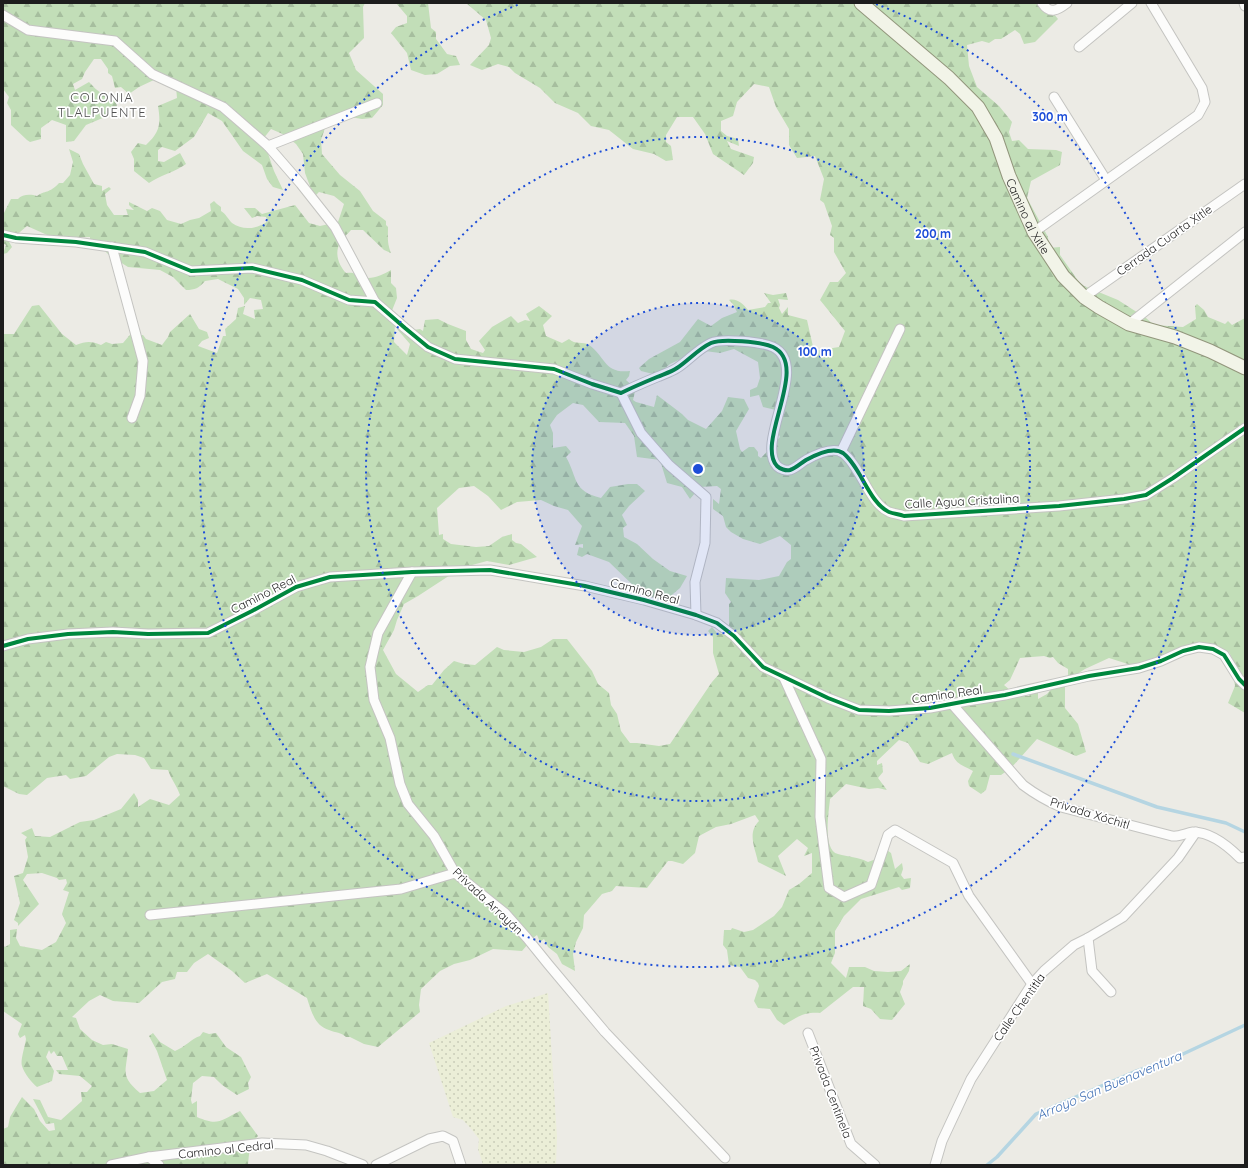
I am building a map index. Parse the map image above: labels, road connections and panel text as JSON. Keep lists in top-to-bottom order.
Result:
{
  "streets": {
    "street": [
      "Camino al Xitle",
      "Cerrada Cuarta Xitle",
      "Calle Agua Cristalina",
      "Camino Real",
      "Privada Xóchitl",
      "Privada Arrayán",
      "Calle Chentitla",
      "Privada Centinela",
      "Camino al Cedral"
    ]
  },
  "crossings": [
    ["Camino al Xitle", "Cerrada Cuarta Xitle"],
    ["Camino Real", "Privada Xóchitl"],
    ["Camino Real", "Privada Arrayán"],
    ["Privada Xóchitl", "Calle Chentitla"]
  ],
  "districts": ["COLONIA TLALPUENTE"],
  "water": ["Arroyo San Buenaventura"],
  "rings": ["300 m", "200 m", "100 m"]
}
